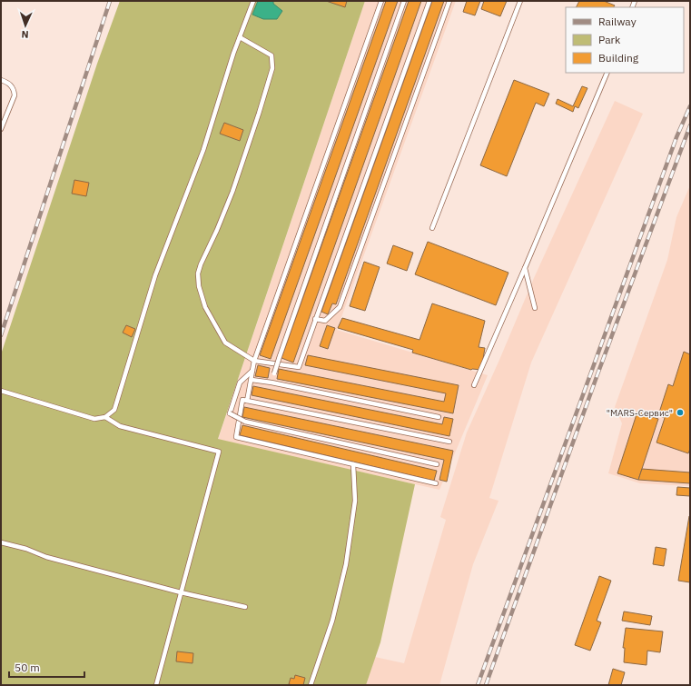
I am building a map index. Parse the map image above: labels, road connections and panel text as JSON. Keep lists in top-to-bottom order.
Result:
{
  "places": ["\"MARS-Сервис\""],
  "legend": ["Railway", "Park", "Building"],
  "scale_bar": "50 m",
  "north": "bottom"
}
